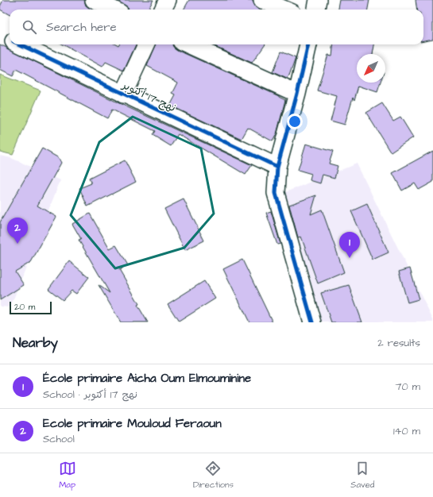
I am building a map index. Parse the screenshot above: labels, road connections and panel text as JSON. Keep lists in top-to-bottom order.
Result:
{
  "streets": {
    "street": ["نهج 17 أكتوبر"]
  },
  "scale_bar": "20 m",
  "north": "bottom left",
  "page": {
    "search": "Search here",
    "pins": ["2", "1"],
    "scale": "20 m",
    "heading": ["Nearby", "2 results"],
    "list": [
      {
        "mark": "1",
        "name": "École primaire Aicha Oum Elmouminine",
        "note": "School · نهج 17 أكتوبر",
        "value": "70 m"
      },
      {
        "mark": "2",
        "name": "Ecole primaire Mouloud Feraoun",
        "note": "School",
        "value": "140 m"
      }
    ],
    "nav": ["Map", "Directions", "Saved"]
  }
}
